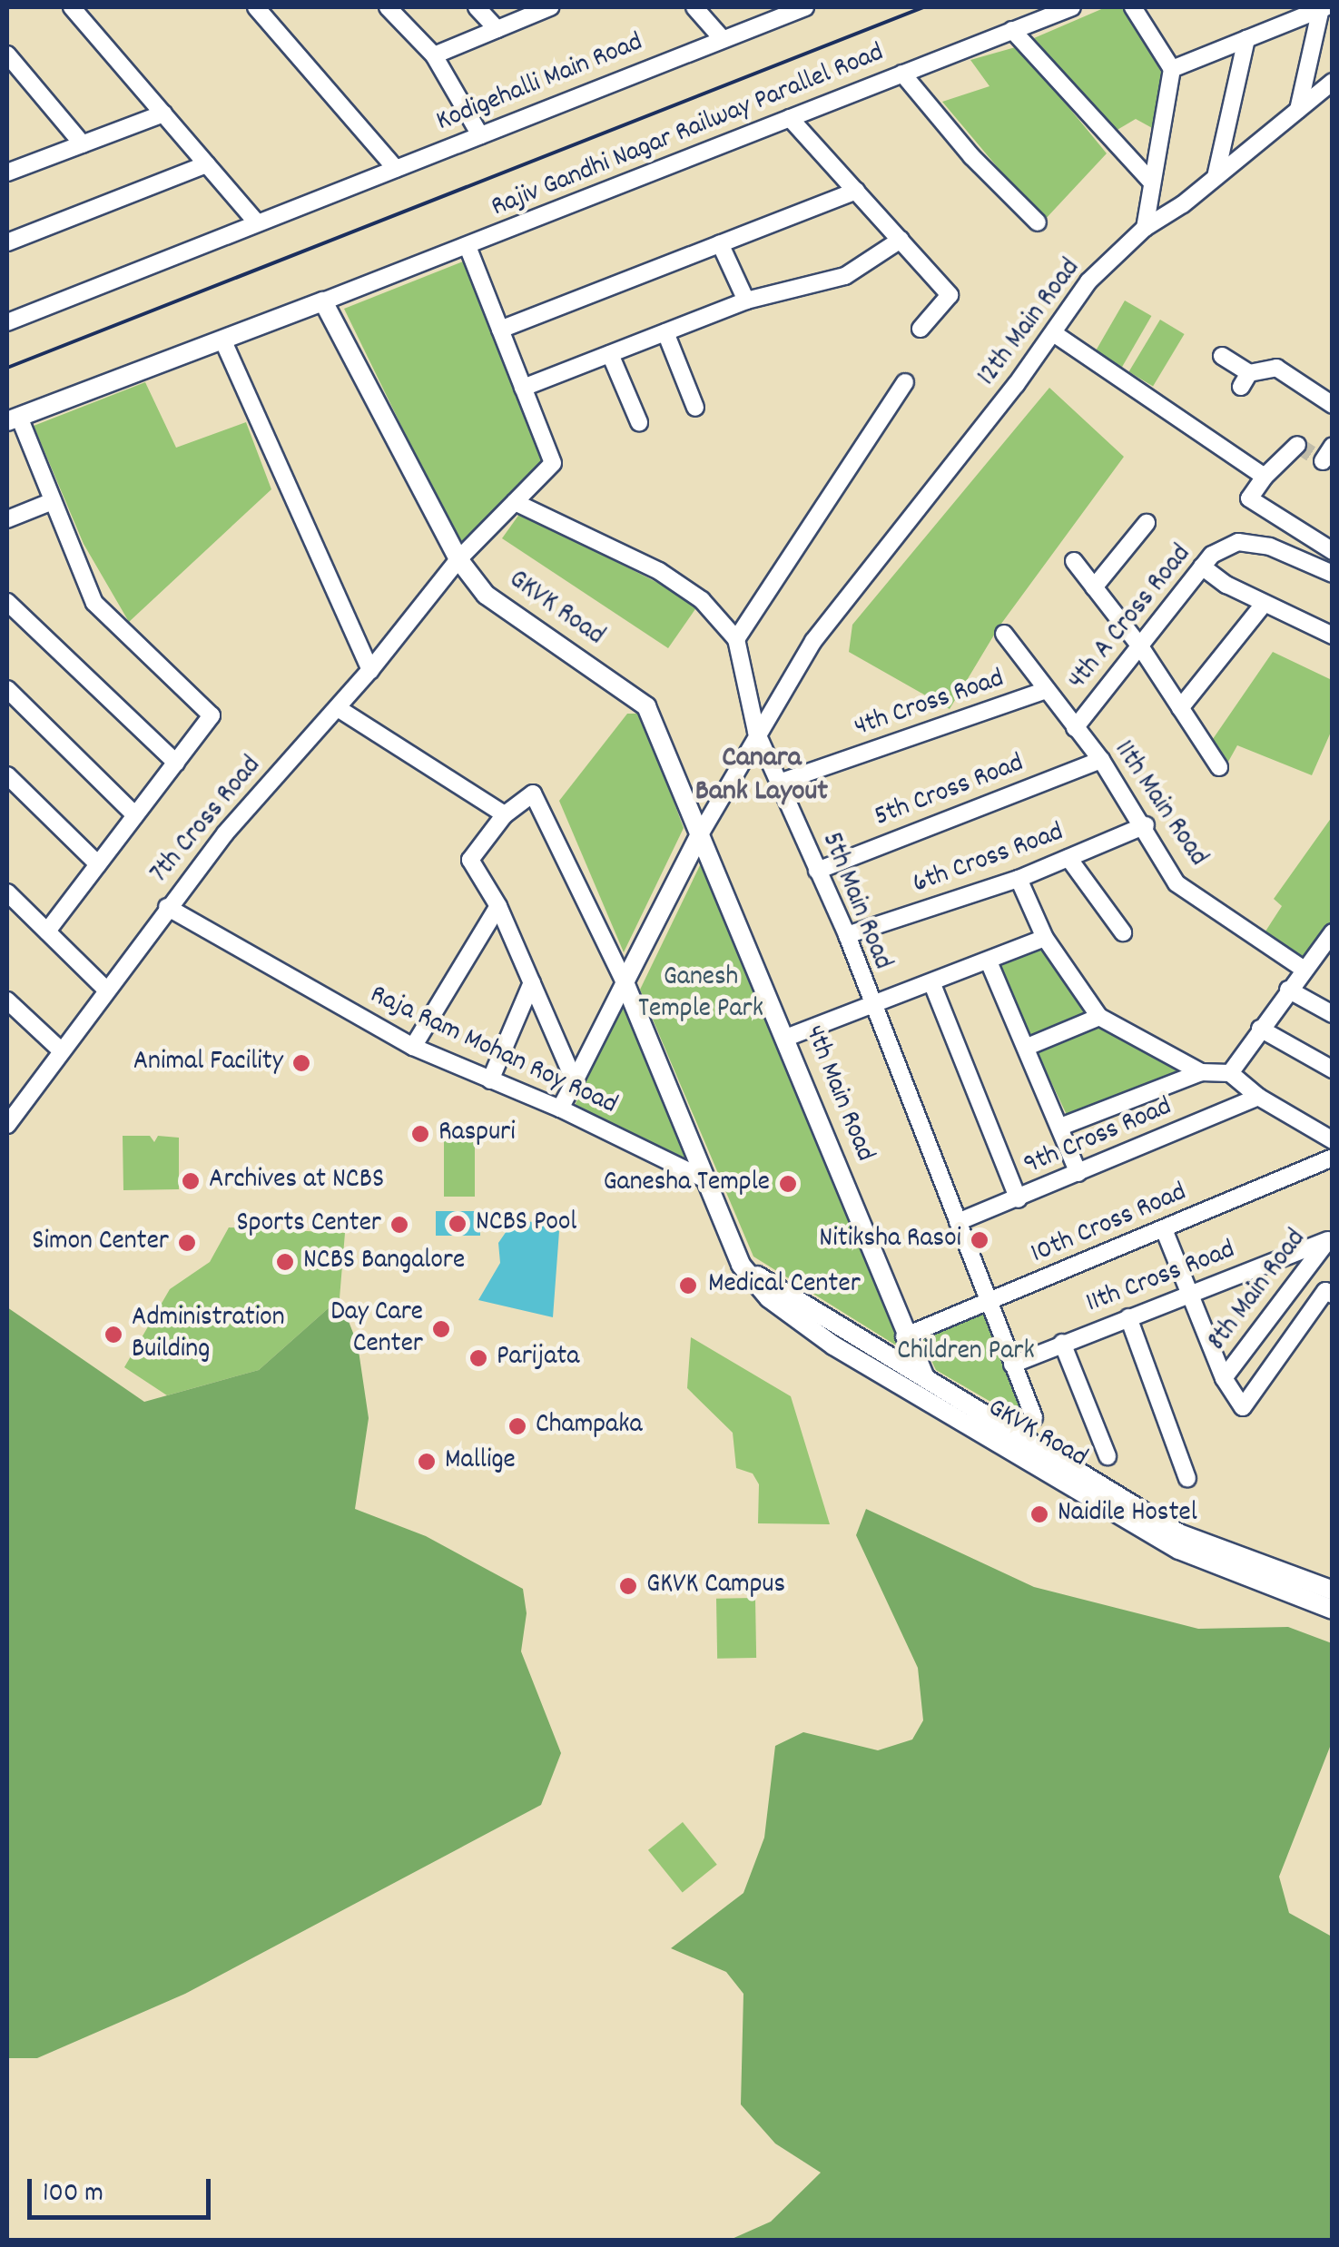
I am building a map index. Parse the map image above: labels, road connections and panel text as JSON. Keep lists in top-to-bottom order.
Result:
{
  "streets": {
    "main road": ["GKVK Road", "4th Main Road"],
    "street": [
      "Kodigehalli Main Road",
      "Rajiv Gandhi Nagar Railway Parallel Road",
      "12th Main Road",
      "4th A Cross Road",
      "4th Cross Road",
      "5th Cross Road",
      "11th Main Road",
      "7th Cross Road",
      "6th Cross Road",
      "5th Main Road",
      "Raja Ram Mohan Roy Road",
      "9th Cross Road",
      "10th Cross Road",
      "11th Cross Road",
      "8th Main Road"
    ]
  },
  "crossings": [
    ["Rajiv Gandhi Nagar Railway Parallel Road", "GKVK Road"],
    ["12th Main Road", "GKVK Road"],
    ["12th Main Road", "5th Main Road"],
    ["12th Main Road", "4th Main Road"],
    ["GKVK Road", "7th Cross Road"],
    ["GKVK Road", "Raja Ram Mohan Roy Road"],
    ["GKVK Road", "4th Main Road"],
    ["4th A Cross Road", "11th Main Road"],
    ["4th Cross Road", "11th Main Road"],
    ["4th Cross Road", "5th Main Road"],
    ["5th Cross Road", "11th Main Road"],
    ["5th Cross Road", "5th Main Road"],
    ["11th Main Road", "6th Cross Road"],
    ["7th Cross Road", "Raja Ram Mohan Roy Road"],
    ["6th Cross Road", "5th Main Road"],
    ["5th Main Road", "9th Cross Road"],
    ["5th Main Road", "10th Cross Road"],
    ["5th Main Road", "11th Cross Road"],
    ["4th Main Road", "10th Cross Road"],
    ["11th Cross Road", "8th Main Road"]
  ],
  "districts": ["Canara Bank Layout"],
  "parks": ["Ganesh Temple Park", "Children Park"],
  "places": [
    "Animal Facility",
    "Raspuri",
    "Archives at NCBS",
    "Ganesha Temple",
    "NCBS Pool",
    "Sports Center",
    "Nitiksha Rasoi",
    "Simon Center",
    "NCBS Bangalore",
    "Medical Center",
    "Day Care Center",
    "Administration Building",
    "Parijata",
    "Champaka",
    "Mallige",
    "Naidile Hostel",
    "GKVK Campus"
  ],
  "scale_bar": "100 m"
}
